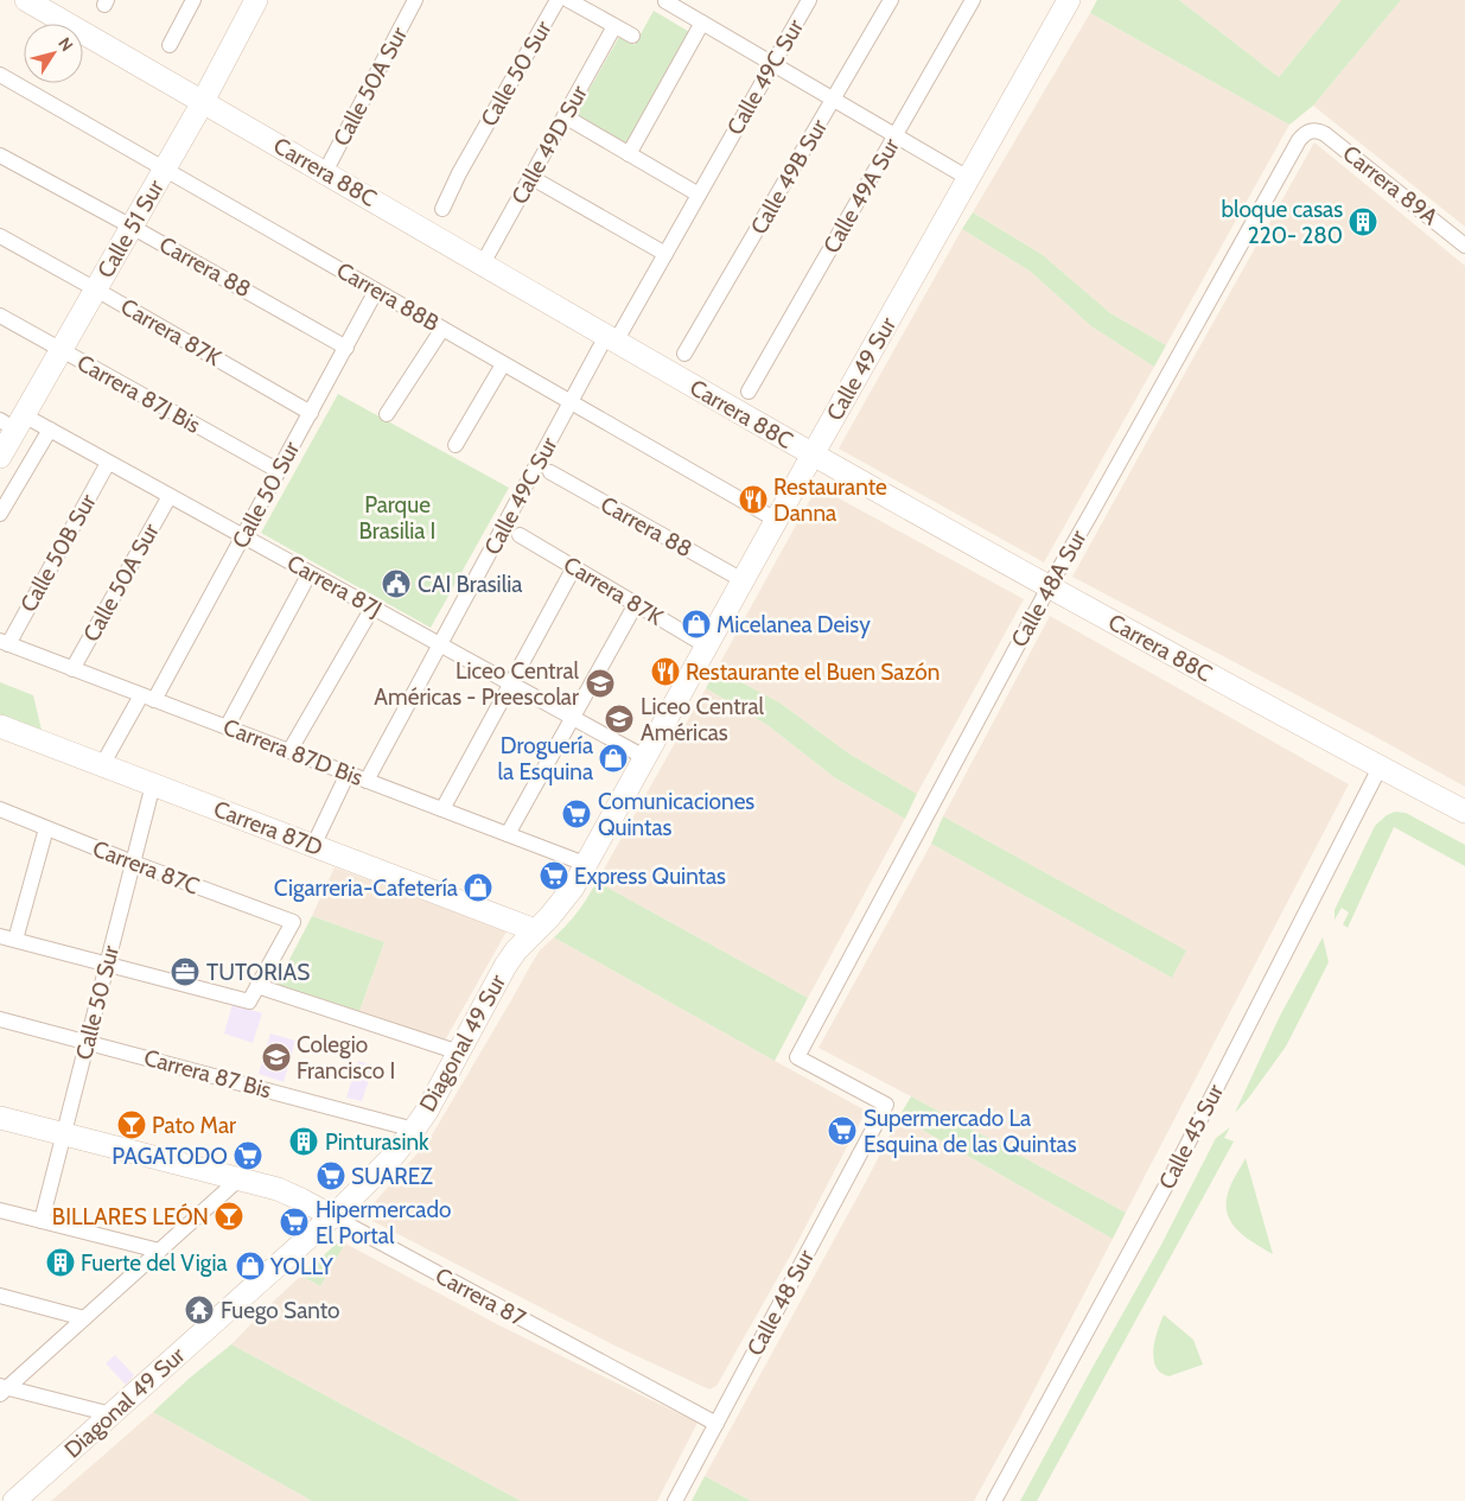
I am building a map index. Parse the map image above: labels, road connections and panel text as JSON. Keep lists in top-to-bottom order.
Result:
{
  "streets": {
    "street": [
      "Calle 50 Sur",
      "Calle 49C Sur",
      "Calle 50A Sur",
      "Calle 49D Sur",
      "Carrera 88C",
      "Calle 49B Sur",
      "Carrera 89A",
      "Calle 49A Sur",
      "Calle 51 Sur",
      "Carrera 88",
      "Carrera 88B",
      "Carrera 87K",
      "Calle 49 Sur",
      "Carrera 87J Bis",
      "Calle 50B Sur",
      "Carrera 87J",
      "Calle 48A Sur",
      "Carrera 87D Bis",
      "Carrera 87D",
      "Carrera 87C",
      "Diagonal 49 Sur",
      "Carrera 87 Bis",
      "Calle 45 Sur",
      "Carrera 87",
      "Calle 48 Sur"
    ]
  },
  "crossings": [
    ["Calle 50 Sur", "Carrera 88"],
    ["Calle 50 Sur", "Carrera 88B"],
    ["Calle 50 Sur", "Carrera 87K"],
    ["Calle 50 Sur", "Carrera 87J Bis"],
    ["Calle 50 Sur", "Carrera 87J"],
    ["Calle 50 Sur", "Carrera 87D Bis"],
    ["Calle 50 Sur", "Carrera 87D"],
    ["Calle 50 Sur", "Carrera 87C"],
    ["Calle 50 Sur", "Carrera 87 Bis"],
    ["Calle 50 Sur", "Carrera 87"],
    ["Calle 49C Sur", "Carrera 88C"],
    ["Calle 49C Sur", "Carrera 88B"],
    ["Calle 49C Sur", "Carrera 87J"],
    ["Calle 49C Sur", "Carrera 87D Bis"],
    ["Calle 50A Sur", "Carrera 88C"],
    ["Calle 50A Sur", "Carrera 87J"],
    ["Calle 50A Sur", "Carrera 87D Bis"],
    ["Calle 49D Sur", "Carrera 88C"],
    ["Carrera 88C", "Calle 51 Sur"],
    ["Carrera 88C", "Calle 49 Sur"],
    ["Carrera 88C", "Calle 48A Sur"],
    ["Carrera 88C", "Calle 45 Sur"],
    ["Carrera 89A", "Calle 48A Sur"],
    ["Calle 51 Sur", "Carrera 88"],
    ["Calle 51 Sur", "Carrera 88B"],
    ["Calle 51 Sur", "Carrera 87K"],
    ["Calle 51 Sur", "Carrera 87J Bis"],
    ["Calle 51 Sur", "Carrera 87J"],
    ["Carrera 88", "Calle 49 Sur"],
    ["Carrera 88B", "Calle 49 Sur"],
    ["Carrera 87K", "Calle 49 Sur"],
    ["Calle 49 Sur", "Carrera 87J"],
    ["Calle 49 Sur", "Carrera 87D Bis"],
    ["Calle 49 Sur", "Diagonal 49 Sur"],
    ["Calle 50B Sur", "Carrera 87J"],
    ["Calle 50B Sur", "Carrera 87D Bis"],
    ["Calle 48A Sur", "Calle 48 Sur"],
    ["Carrera 87D Bis", "Diagonal 49 Sur"],
    ["Carrera 87D", "Diagonal 49 Sur"],
    ["Diagonal 49 Sur", "Carrera 87 Bis"],
    ["Diagonal 49 Sur", "Carrera 87"],
    ["Carrera 87", "Calle 48 Sur"]
  ],
  "parks": ["Parque Brasilia I"],
  "places": {
    "building": ["bloque casas 220- 280", "Pinturasink", "Fuerte del Vigia"],
    "restaurant": ["Restaurante Danna", "Restaurante el Buen Sazón"],
    "public building": ["CAI Brasilia"],
    "shop": [
      "Micelanea Deisy",
      "Droguería la Esquina",
      "Cigarreria-Cafetería",
      "YOLLY"
    ],
    "school or university": ["Liceo Central Américas - Preescolar", "Liceo Central Américas", "Colegio Francisco I"],
    "supermarket": [
      "Comunicaciones Quintas",
      "Express Quintas",
      "Supermercado La Esquina de las Quintas",
      "PAGATODO",
      "SUAREZ",
      "Hipermercado El Portal"
    ],
    "office": ["TUTORIAS"],
    "bar": ["Pato Mar", "BILLARES LEÓN"],
    "temple": ["Fuego Santo"]
  },
  "north": "top right"
}
